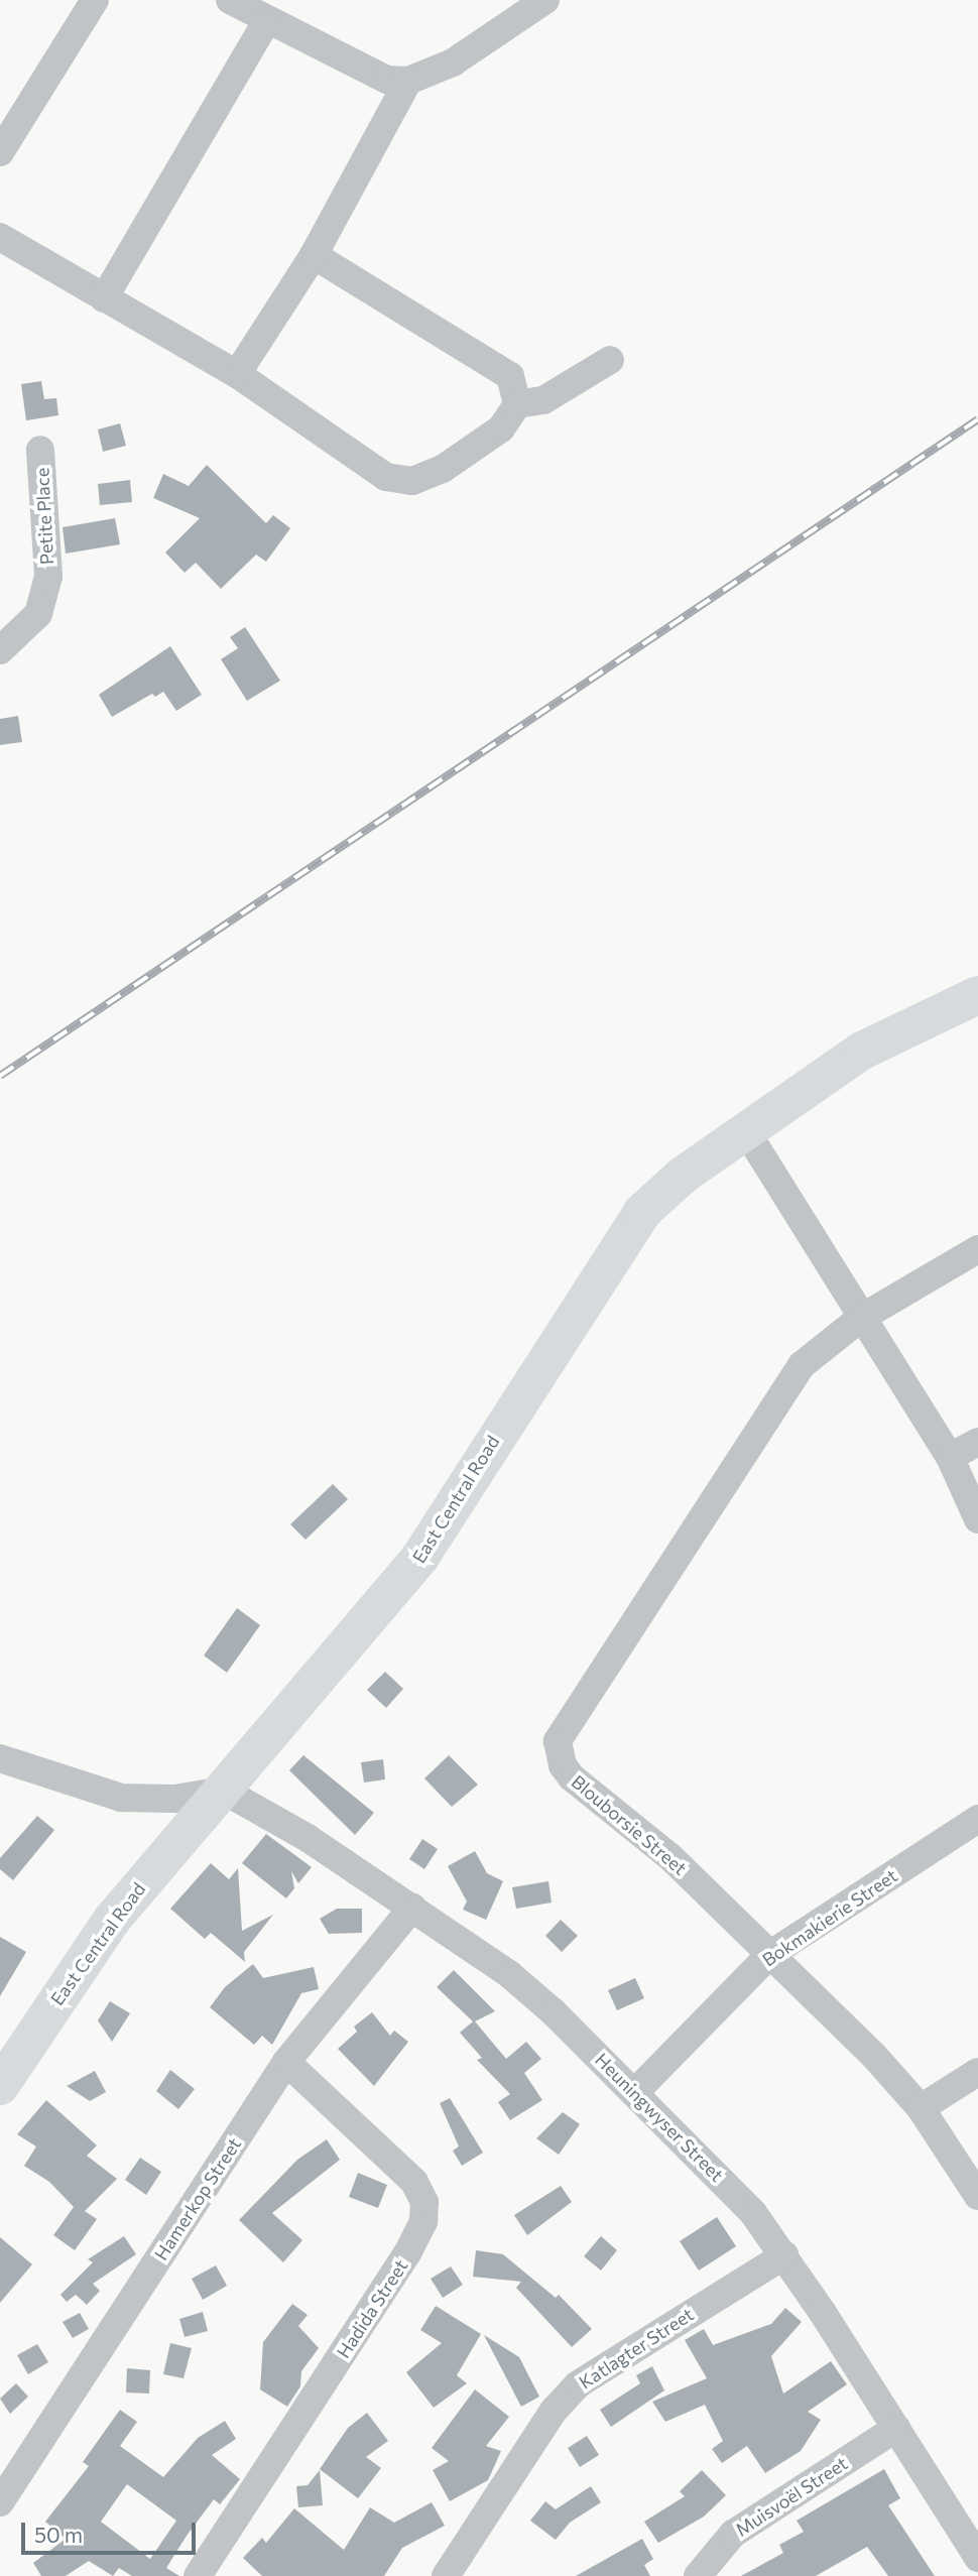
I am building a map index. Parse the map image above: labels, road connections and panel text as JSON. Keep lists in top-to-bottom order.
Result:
{
  "streets": {
    "street": [
      "Petite Place",
      "East Central Road",
      "Blouborsie Street",
      "Bokmakierie Street",
      "Heuningwyser Street",
      "Hamerkop Street",
      "Hadida Street",
      "Katlagter Street",
      "Muisvoël Street"
    ]
  },
  "crossings": [
    ["East Central Road", "Heuningwyser Street"],
    ["Blouborsie Street", "Bokmakierie Street"],
    ["Bokmakierie Street", "Heuningwyser Street"],
    ["Heuningwyser Street", "Hamerkop Street"],
    ["Heuningwyser Street", "Katlagter Street"],
    ["Heuningwyser Street", "Muisvoël Street"],
    ["Hamerkop Street", "Hadida Street"]
  ],
  "scale_bar": "50 m"
}
